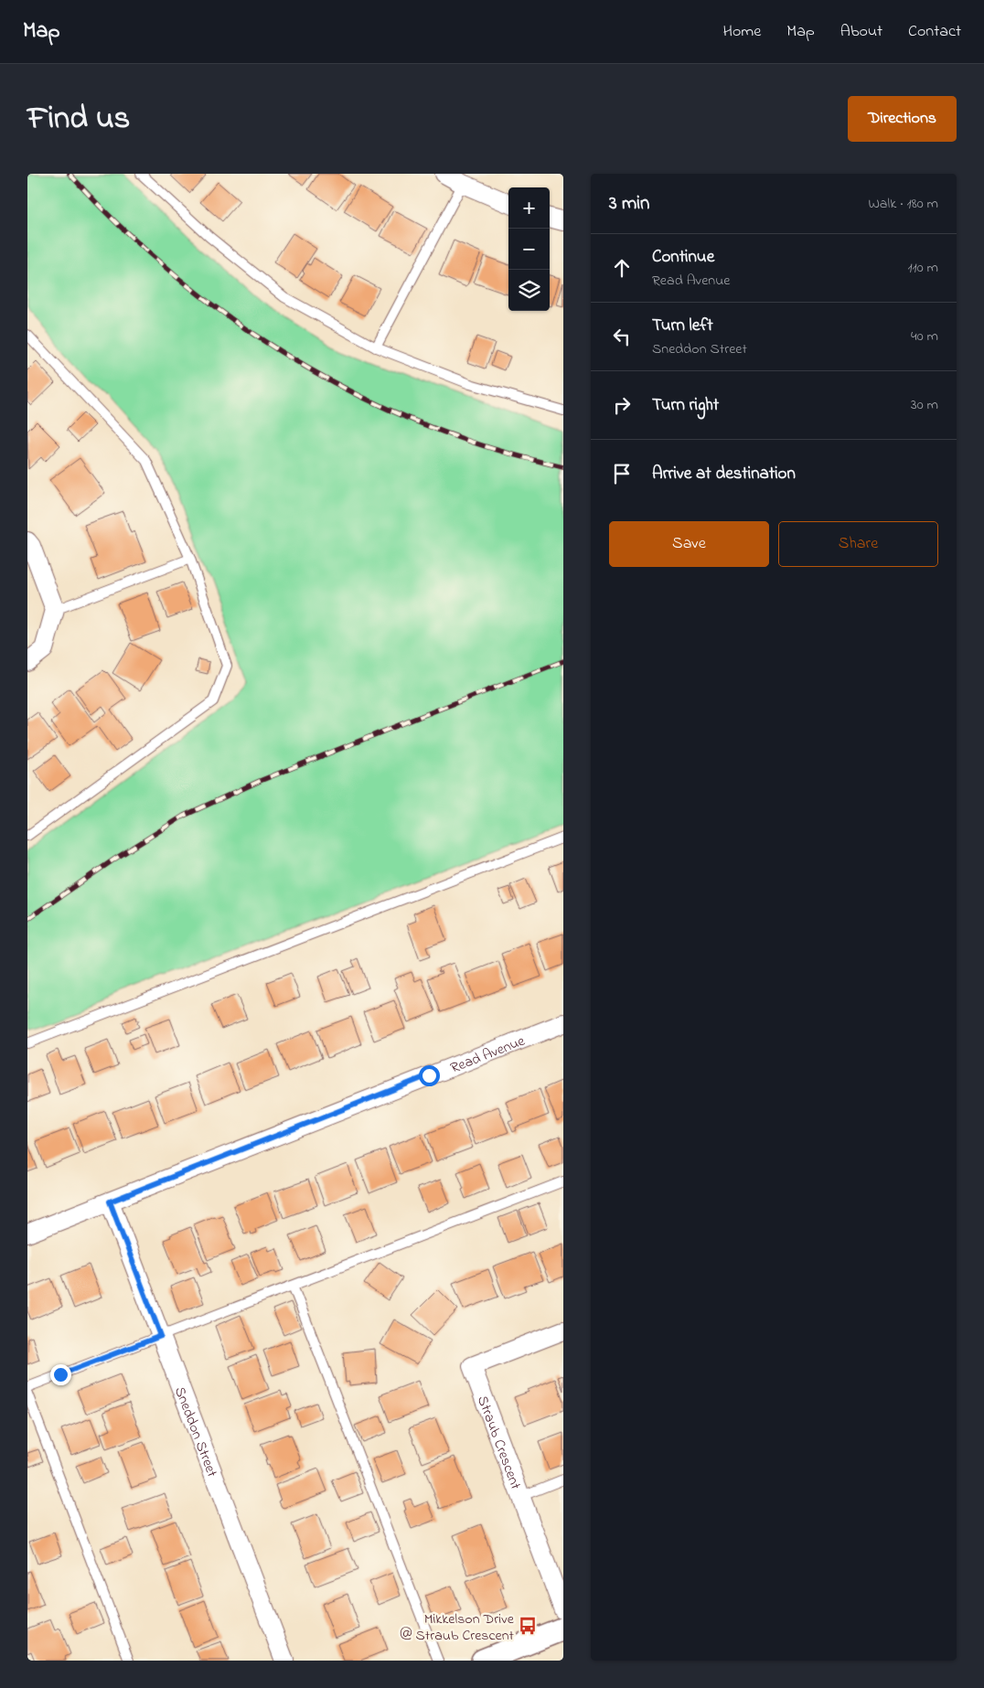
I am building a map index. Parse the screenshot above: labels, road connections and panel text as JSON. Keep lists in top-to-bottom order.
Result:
{
  "streets": {
    "street": ["Read Avenue", "Sneddon Street", "Straub Crescent"]
  },
  "crossings": [
    ["Read Avenue", "Sneddon Street"]
  ],
  "places": {
    "bus stop": ["Mikkelson Drive @ Straub Crescent"]
  },
  "page": {
    "header": "Map",
    "nav": [
      "Home",
      "Map",
      "About",
      "Contact"
    ],
    "title": "Find us",
    "buttons": [
      "Directions",
      ["Save", "Share"]
    ],
    "heading": ["3 min", "Walk · 180 m"],
    "map_buttons": ["+", "−"],
    "list": [
      ["Continue", "Read Avenue", "110 m"],
      ["Turn left", "Sneddon Street", "40 m"],
      ["Turn right", "30 m"],
      "Arrive at destination"
    ]
  }
}
